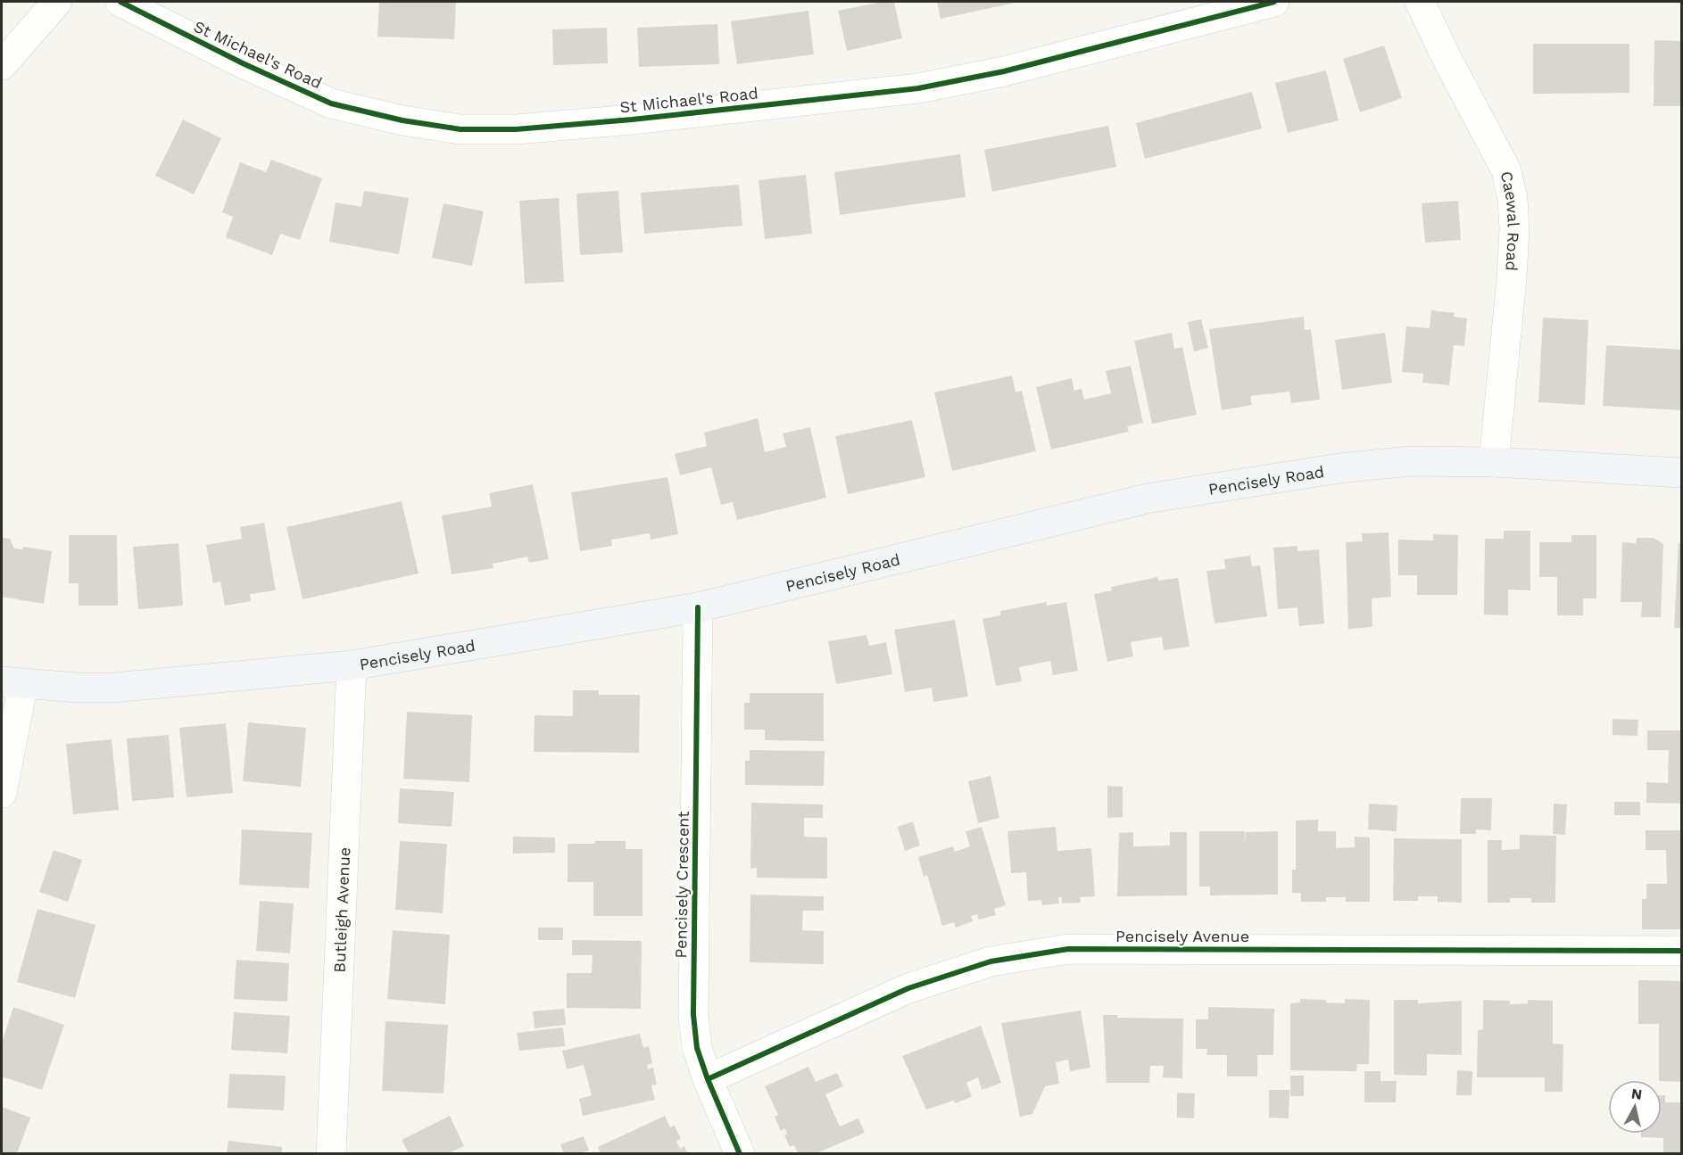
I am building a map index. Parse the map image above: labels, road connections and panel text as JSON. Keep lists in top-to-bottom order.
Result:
{
  "streets": {
    "main road": ["Pencisely Road"],
    "street": [
      "St Michael's Road",
      "Caewal Road",
      "Pencisely Crescent",
      "Butleigh Avenue",
      "Pencisely Avenue"
    ]
  },
  "crossings": [
    ["Caewal Road", "Pencisely Road"],
    ["Pencisely Road", "Pencisely Crescent"],
    ["Pencisely Road", "Butleigh Avenue"],
    ["Pencisely Crescent", "Pencisely Avenue"]
  ],
  "north": "top"
}
